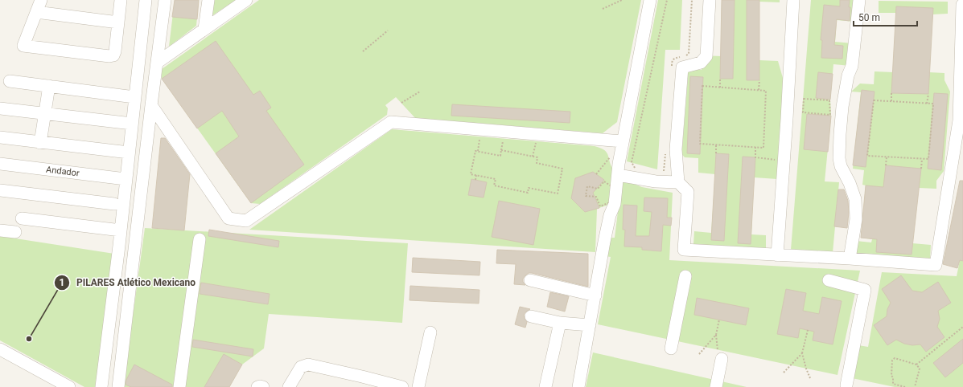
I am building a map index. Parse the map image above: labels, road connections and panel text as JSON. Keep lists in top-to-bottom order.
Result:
{
  "streets": {
    "street": ["Andador"]
  },
  "places": ["PILARES Atlético Mexicano"],
  "scale_bar": "50 m"
}
